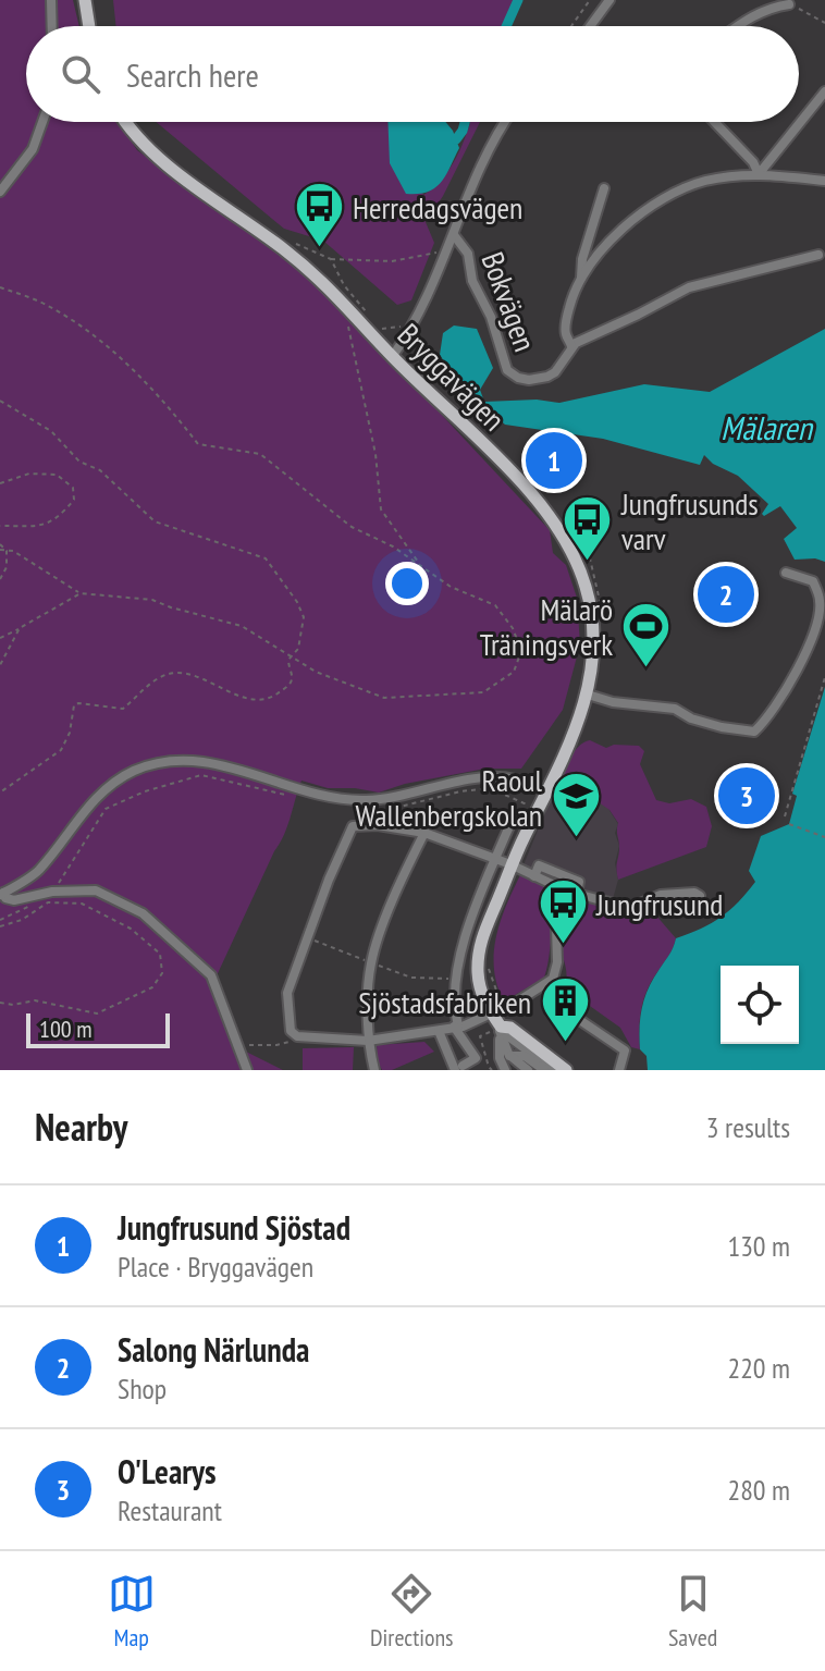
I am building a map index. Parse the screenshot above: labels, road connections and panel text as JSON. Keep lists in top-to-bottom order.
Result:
{
  "streets": {
    "main road": ["Bryggavägen"],
    "street": ["Bokvägen"]
  },
  "water": ["Mälaren"],
  "places": {
    "bus stop": ["Herredagsvägen", "Jungfrusunds varv", "Jungfrusund"],
    "sports": ["Mälarö Träningsverk"],
    "school or university": ["Raoul Wallenbergskolan"],
    "building": ["Sjöstadsfabriken"]
  },
  "scale_bar": "100 m",
  "page": {
    "search": "Search here",
    "pins": ["1", "2", "3"],
    "scale": "100 m",
    "heading": ["Nearby", "3 results"],
    "list": [
      {
        "mark": "1",
        "name": "Jungfrusund Sjöstad",
        "note": "Place · Bryggavägen",
        "value": "130 m"
      },
      {
        "mark": "2",
        "name": "Salong Närlunda",
        "note": "Shop",
        "value": "220 m"
      },
      {
        "mark": "3",
        "name": "O'Learys",
        "note": "Restaurant",
        "value": "280 m"
      }
    ],
    "nav": ["Map", "Directions", "Saved"]
  }
}
